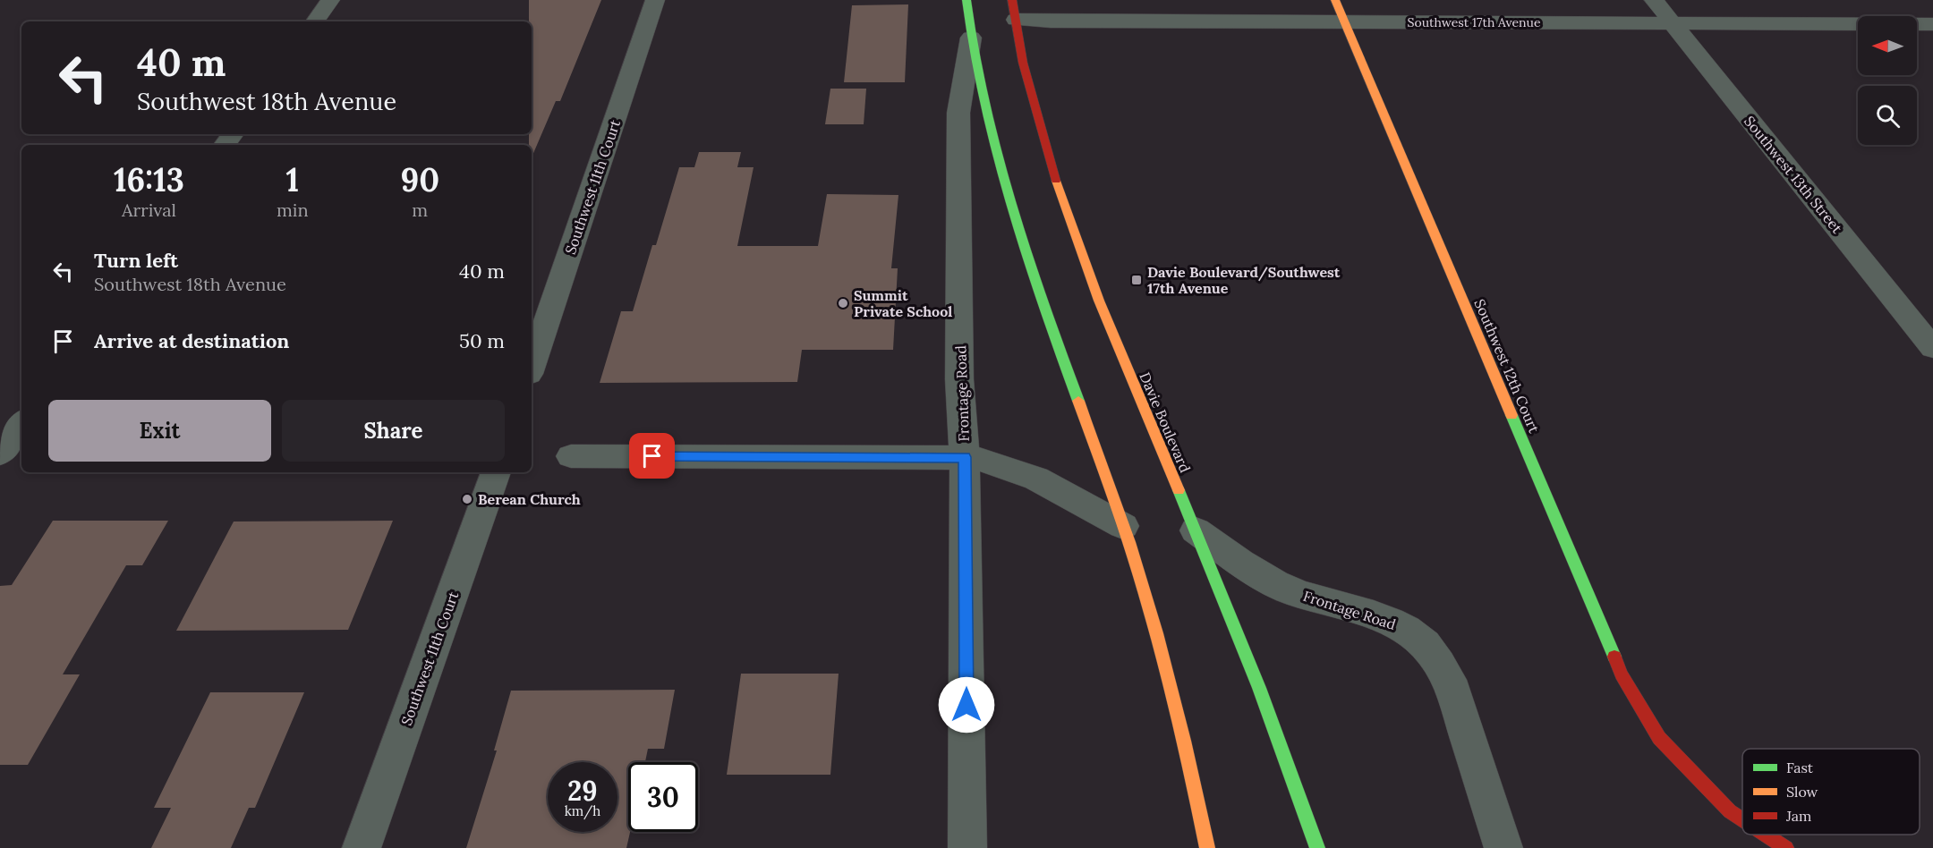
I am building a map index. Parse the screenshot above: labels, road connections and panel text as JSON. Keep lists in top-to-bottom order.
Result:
{
  "streets": {
    "main road": ["Southwest 12th Court", "Davie Boulevard"],
    "street": [
      "Southwest 17th Avenue",
      "Southwest 13th Street",
      "Southwest 11th Court",
      "Frontage Road"
    ]
  },
  "crossings": [
    ["Southwest 17th Avenue", "Southwest 13th Street"],
    ["Southwest 17th Avenue", "Southwest 12th Court"],
    ["Southwest 17th Avenue", "Davie Boulevard"],
    ["Frontage Road", "Davie Boulevard"]
  ],
  "places": {
    "transit": ["Davie Boulevard/Southwest 17th Avenue"],
    "other": ["Summit Private School", "Berean Church"]
  },
  "legend": ["Fast", "Slow", "Jam"],
  "north": "left",
  "page": {
    "turn": ["40 m", "Southwest 18th Avenue"],
    "eta": [
      "16:13",
      "Arrival",
      "1",
      "min",
      "90",
      "m"
    ],
    "list": [
      {
        "name": "Turn left",
        "note": "Southwest 18th Avenue",
        "value": "40 m"
      },
      {
        "name": "Arrive at destination",
        "value": "50 m"
      }
    ],
    "buttons": ["Exit", "Share"],
    "speed": "29 km/h",
    "limit": "30"
  }
}
